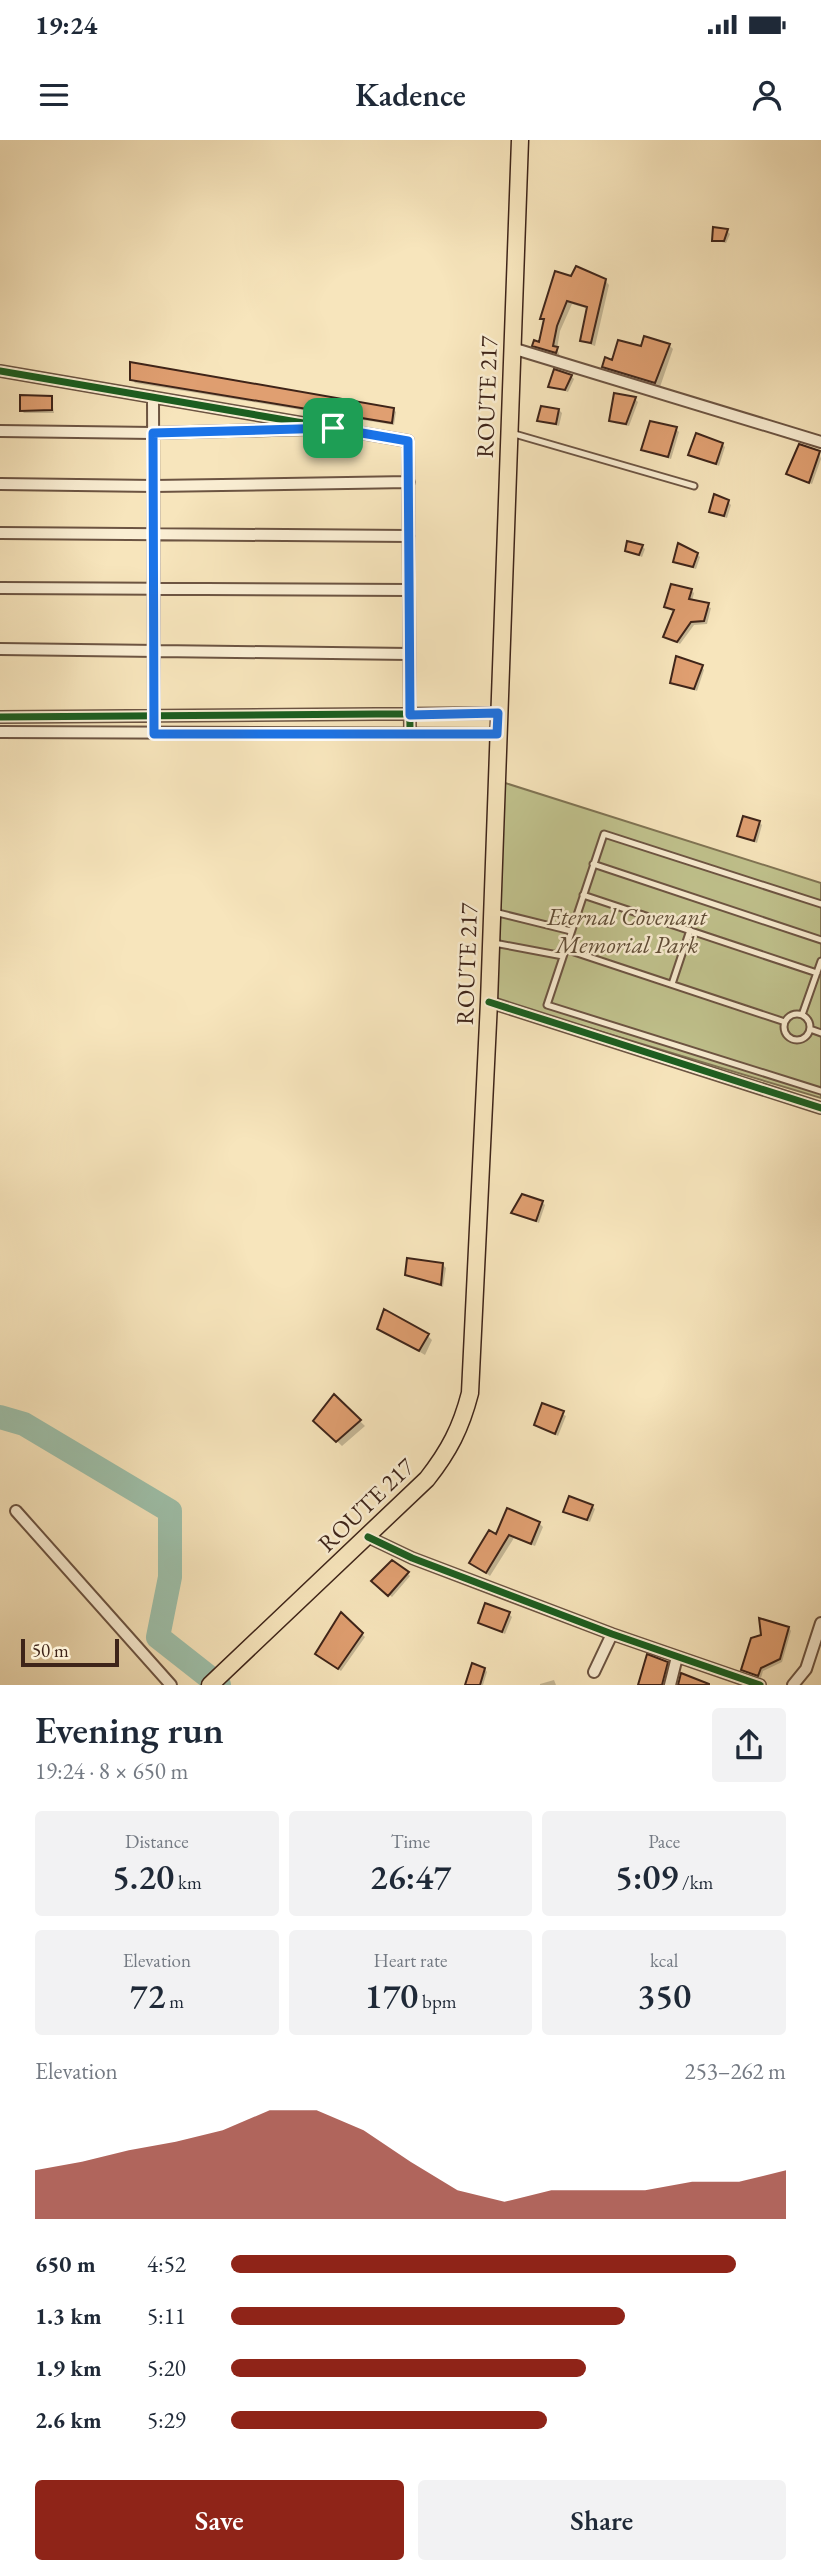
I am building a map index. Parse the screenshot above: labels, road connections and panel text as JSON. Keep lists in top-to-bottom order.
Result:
{
  "streets": {
    "main road": ["ROUTE 217"]
  },
  "parks": ["Eternal Covenant Memorial Park"],
  "scale_bar": "50 m",
  "page": {
    "status": "19:24",
    "header": "Kadence",
    "scale": "50 m",
    "heading": ["Evening run", "19:24 · 8 × 650 m"],
    "stats": [
      ["Distance", "5.20 km"],
      ["Time", "26:47"],
      ["Pace", "5:09 /km"],
      ["Elevation", "72 m"],
      ["Heart rate", "170 bpm"],
      ["kcal", "350"]
    ],
    "chart": ["Elevation", "253–262 m"],
    "list": [
      {
        "name": "650 m",
        "note": "4:52"
      },
      {
        "name": "1.3 km",
        "note": "5:11"
      },
      {
        "name": "1.9 km",
        "note": "5:20"
      },
      {
        "name": "2.6 km",
        "note": "5:29"
      }
    ],
    "buttons": ["Save", "Share"]
  }
}
